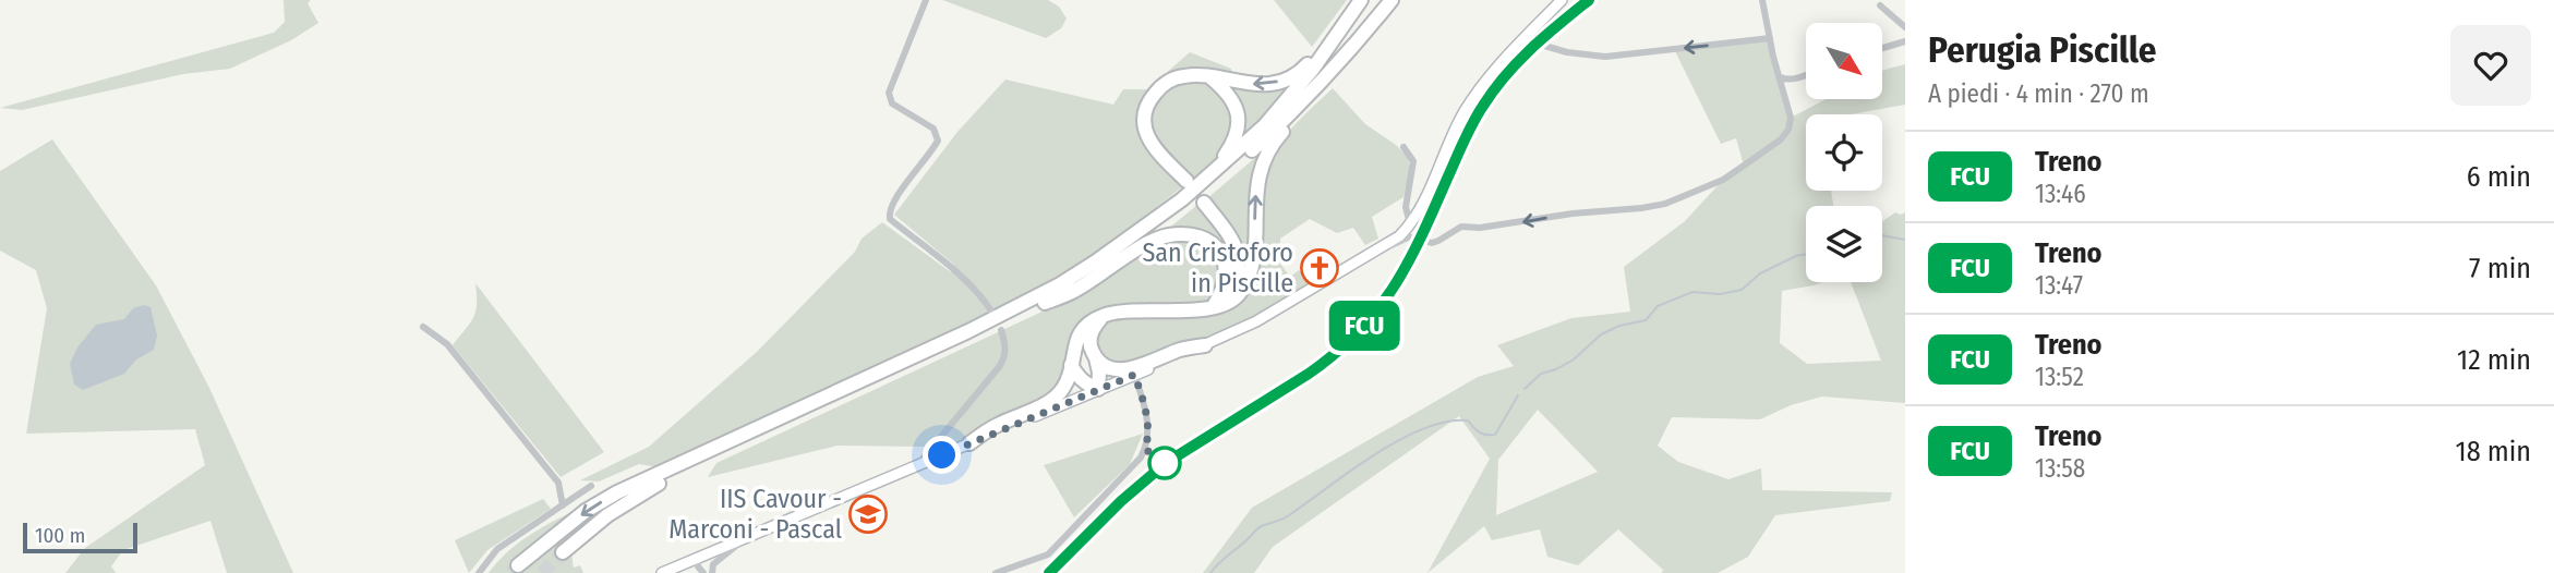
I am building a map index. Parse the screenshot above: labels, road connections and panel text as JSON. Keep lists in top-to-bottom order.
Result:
{
  "places": {
    "church": ["San Cristoforo in Piscille"],
    "school or university": ["IIS Cavour - Marconi - Pascal"]
  },
  "scale_bar": "100 m",
  "north": "bottom right",
  "page": {
    "on_map": "FCU",
    "heading": ["Perugia Piscille", "A piedi · 4 min · 270 m"],
    "list": [
      {
        "mark": "FCU",
        "name": "Treno",
        "note": "13:46",
        "value": "6 min"
      },
      {
        "mark": "FCU",
        "name": "Treno",
        "note": "13:47",
        "value": "7 min"
      },
      {
        "mark": "FCU",
        "name": "Treno",
        "note": "13:52",
        "value": "12 min"
      },
      {
        "mark": "FCU",
        "name": "Treno",
        "note": "13:58",
        "value": "18 min"
      }
    ],
    "scale": "100 m"
  }
}
